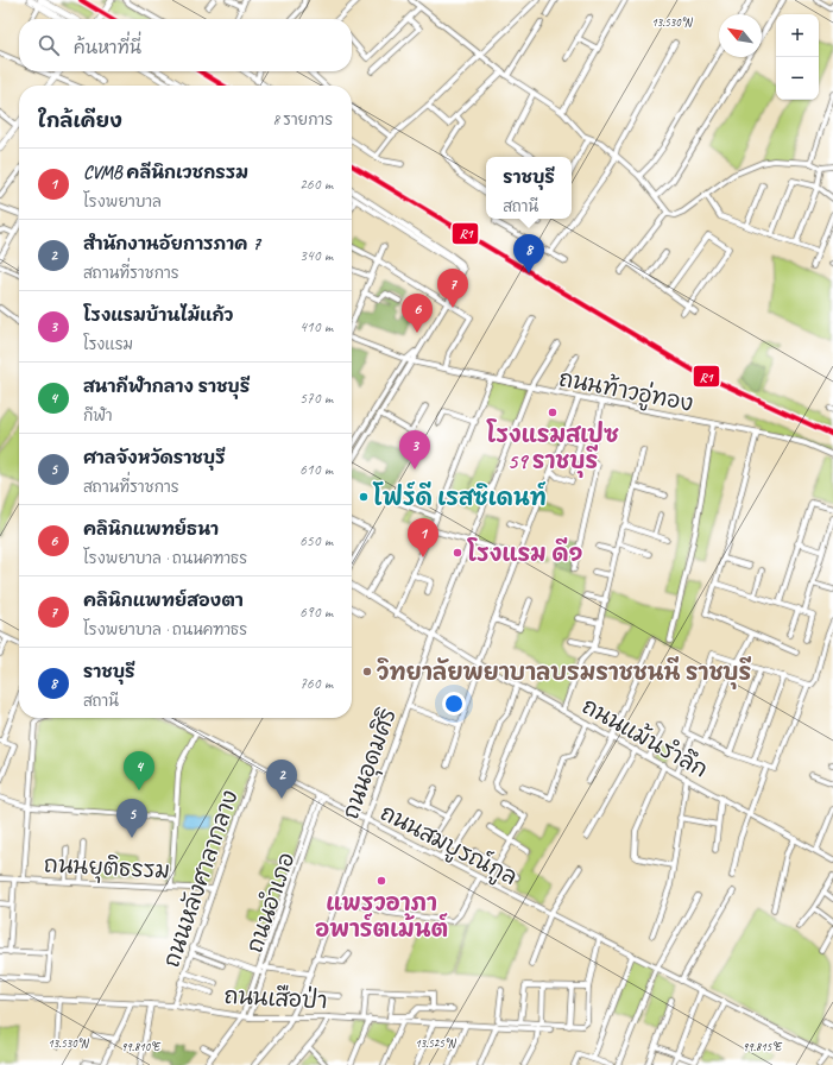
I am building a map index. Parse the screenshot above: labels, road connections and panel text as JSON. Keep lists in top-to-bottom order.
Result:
{
  "streets": {
    "street": [
      "ถนนท้าวอู่ทอง",
      "ถนนแม้นรำลึก",
      "ถนนอุดมศิริ",
      "ถนนสมบูรณ์กูล",
      "ถนนยุติธรรม",
      "ถนนหลังศาลากลาง",
      "ถนนอำเภอ",
      "ถนนเสือป่า"
    ]
  },
  "crossings": [
    ["ถนนท้าวอู่ทอง", "ถนนอุดมศิริ"],
    ["ถนนแม้นรำลึก", "ถนนอุดมศิริ"],
    ["ถนนอุดมศิริ", "ถนนสมบูรณ์กูล"],
    ["ถนนอุดมศิริ", "ถนนเสือป่า"],
    ["ถนนสมบูรณ์กูล", "ถนนหลังศาลากลาง"],
    ["ถนนสมบูรณ์กูล", "ถนนอำเภอ"],
    ["ถนนยุติธรรม", "ถนนหลังศาลากลาง"],
    ["ถนนหลังศาลากลาง", "ถนนเสือป่า"],
    ["ถนนอำเภอ", "ถนนเสือป่า"]
  ],
  "places": [
    "โรงแรมสเปซ 59 ราชบุรี",
    "โฟร์ดี เรสซิเดนท์",
    "โรงแรม ดี๑",
    "วิทยาลัยพยาบาลบรมราชชนนี ราชบุรี",
    "แพรวอาภา อพาร์ตเม้นต์"
  ],
  "lines": ["transit line R1"],
  "north": "top left",
  "page": {
    "map_buttons": ["+", "−"],
    "search": "ค้นหาที่นี่",
    "heading": ["ใกล้เคียง", "8 รายการ"],
    "list": [
      {
        "mark": "1",
        "name": "CVMB คลีนิกเวชกรรม",
        "note": "โรงพยาบาล",
        "value": "260 m"
      },
      {
        "mark": "2",
        "name": "สำนักงานอัยการภาค 7",
        "note": "สถานที่ราชการ",
        "value": "340 m"
      },
      {
        "mark": "3",
        "name": "โรงแรมบ้านไม้แก้ว",
        "note": "โรงแรม",
        "value": "410 m"
      },
      {
        "mark": "4",
        "name": "สนากีฬากลาง ราชบุรี",
        "note": "กีฬา",
        "value": "570 m"
      },
      {
        "mark": "5",
        "name": "ศาลจังหวัดราชบุรี",
        "note": "สถานที่ราชการ",
        "value": "610 m"
      },
      {
        "mark": "6",
        "name": "คลินิกแพทย์ธนา",
        "note": "โรงพยาบาล · ถนนคฑาธร",
        "value": "650 m"
      },
      {
        "mark": "7",
        "name": "คลินิกแพทย์สองตา",
        "note": "โรงพยาบาล · ถนนคฑาธร",
        "value": "690 m"
      },
      {
        "mark": "8",
        "name": "ราชบุรี",
        "note": "สถานี",
        "value": "760 m"
      }
    ],
    "popup": ["ราชบุรี", "สถานี"],
    "pins": [
      "8",
      "7",
      "6",
      "3",
      "1",
      "4",
      "2",
      "5"
    ]
  },
  "coordinates": [
    "13.530°N",
    "13.525°N",
    "99.810°E",
    "99.815°E"
  ]
}
